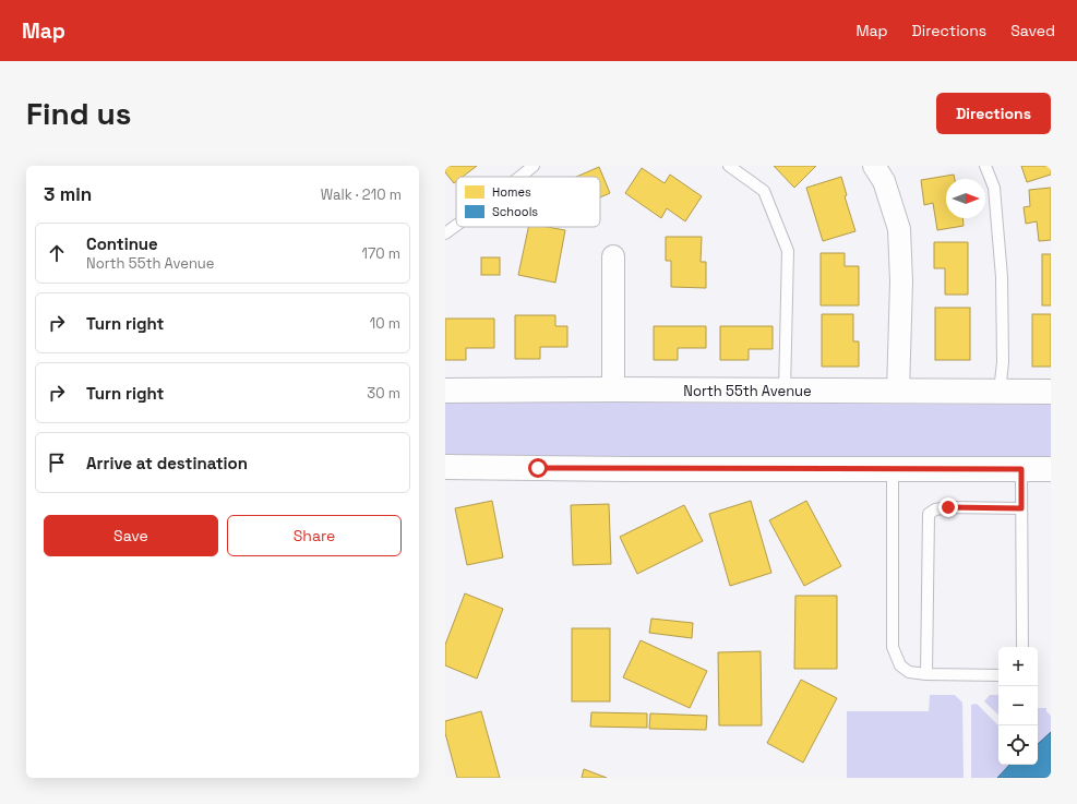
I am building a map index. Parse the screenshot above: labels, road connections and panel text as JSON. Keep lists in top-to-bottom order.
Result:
{
  "streets": {
    "street": ["North 55th Avenue"]
  },
  "legend": ["Homes", "Schools"],
  "north": "right",
  "page": {
    "header": "Map",
    "nav": ["Map", "Directions", "Saved"],
    "buttons": [
      "Directions",
      ["Save", "Share"]
    ],
    "title": "Find us",
    "heading": ["3 min", "Walk · 210 m"],
    "list": [
      ["Continue", "North 55th Avenue", "170 m"],
      ["Turn right", "10 m"],
      ["Turn right", "30 m"],
      "Arrive at destination"
    ],
    "map_buttons": ["+", "−"]
  }
}
